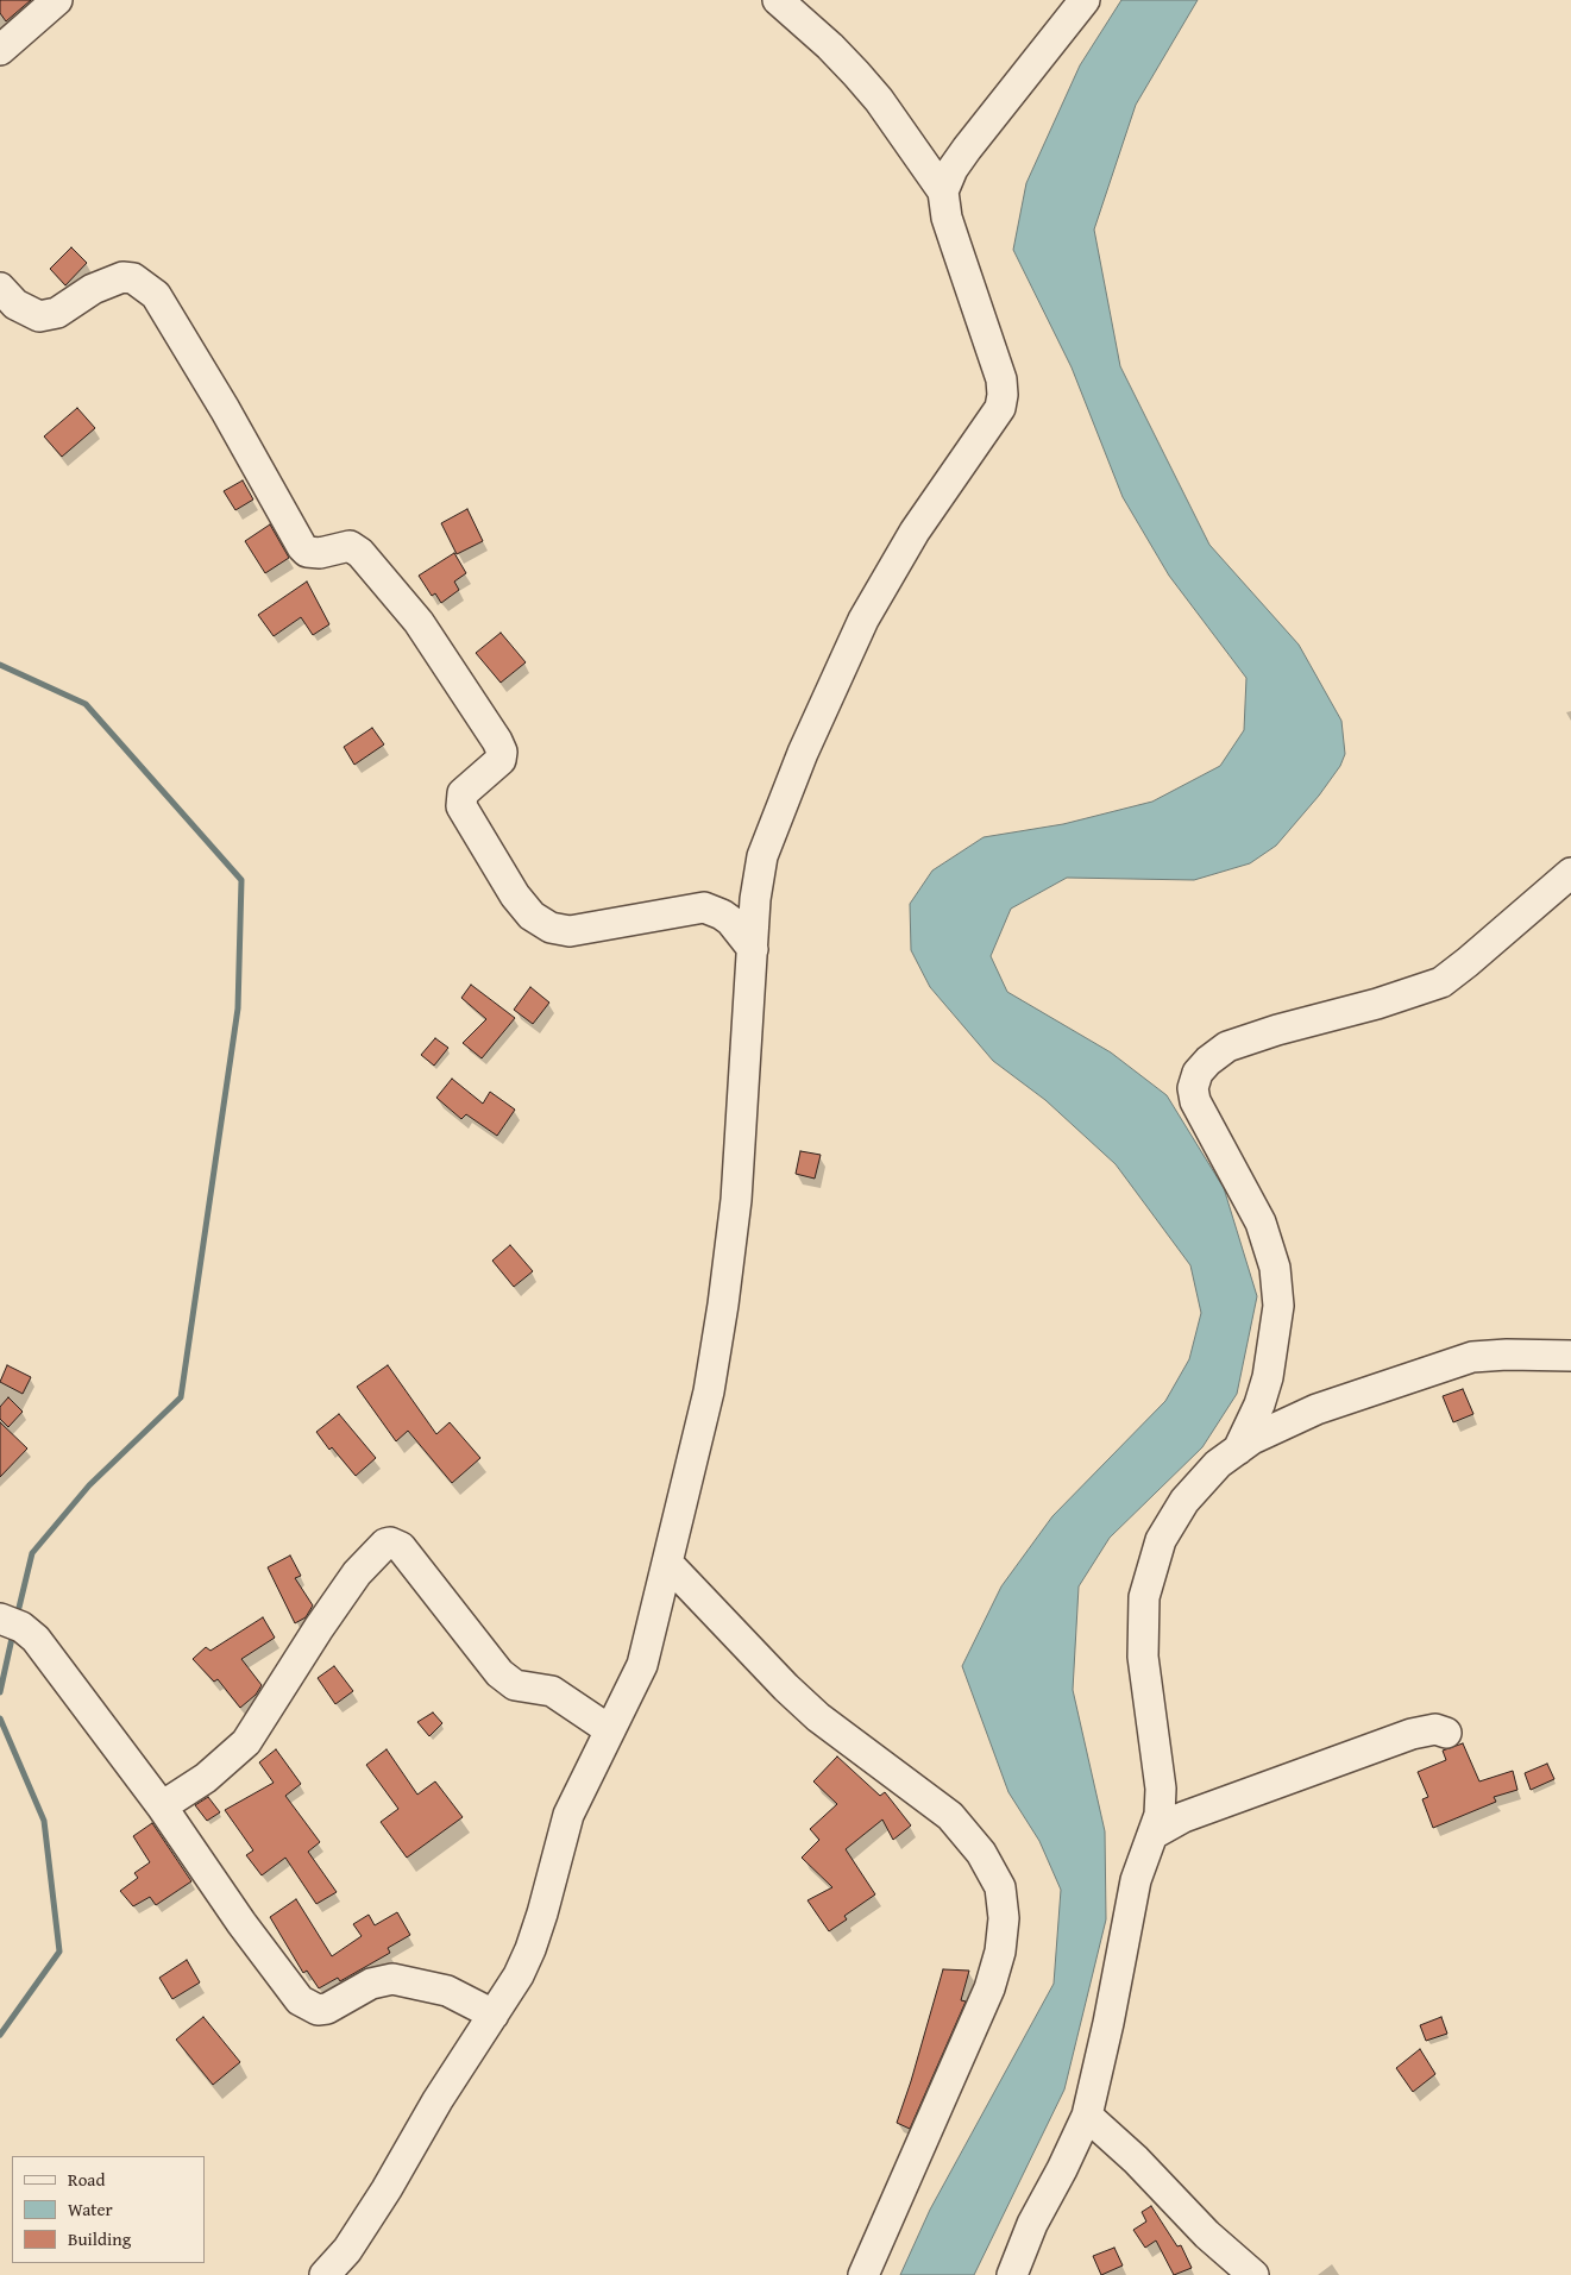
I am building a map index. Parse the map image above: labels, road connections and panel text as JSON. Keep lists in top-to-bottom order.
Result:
{
  "legend": ["Road", "Water", "Building"]
}
